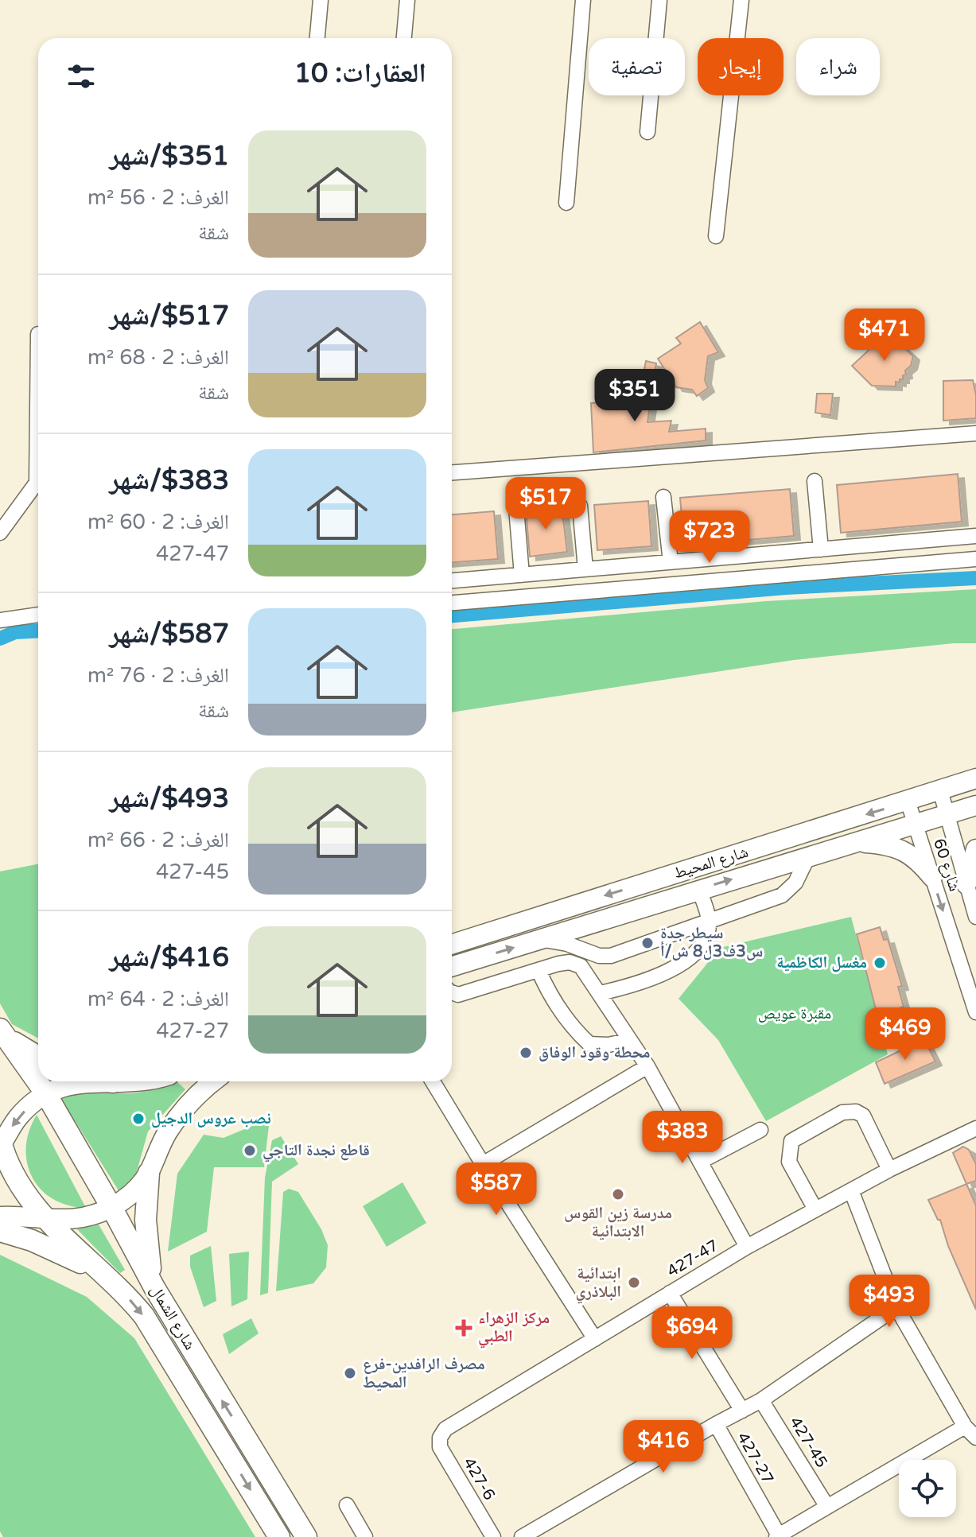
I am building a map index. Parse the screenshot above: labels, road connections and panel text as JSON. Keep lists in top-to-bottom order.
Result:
{
  "streets": {
    "highway": ["شارع الشمال"],
    "main road": ["شارع المحيط"],
    "street": [
      "شارع 60",
      "427-47",
      "427-45",
      "427-27",
      "427-6"
    ]
  },
  "crossings": [
    ["شارع المحيط", "شارع 60"],
    ["427-47", "427-6"]
  ],
  "parks": ["مقبرة عويص"],
  "places": {
    "other": [
      "سيطر جدة س3ف3ل8 ش/أ",
      "مغسل الكاظمية",
      "محطة وقود الوفاق",
      "نصب عروس الدجيل",
      "قاطع نجدة التاجي",
      "مدرسة زين القوس الابتدائية",
      "ابتدائية البلاذري",
      "مصرف الرافدين-فرع المحيط"
    ],
    "health": ["مركز الزهراء الطبي"]
  },
  "page": {
    "chip": ["شراء", "إيجار", "تصفية"],
    "heading": "العقارات: 10",
    "list": [
      {
        "name": "$351/شهر",
        "note": "الغرف: 2 · 56 m² · شقة"
      },
      {
        "name": "$517/شهر",
        "note": "الغرف: 2 · 68 m² · شقة"
      },
      {
        "name": "$383/شهر",
        "note": "الغرف: 2 · 60 m² · 427-47"
      },
      {
        "name": "$587/شهر",
        "note": "الغرف: 2 · 76 m² · شقة"
      },
      {
        "name": "$493/شهر",
        "note": "الغرف: 2 · 66 m² · 427-45"
      },
      {
        "name": "$416/شهر",
        "note": "الغرف: 2 · 64 m² · 427-27"
      }
    ],
    "price": [
      "$471",
      "$351",
      "$517",
      "$723",
      "$469",
      "$383",
      "$587",
      "$493",
      "$694",
      "$416"
    ]
  }
}
